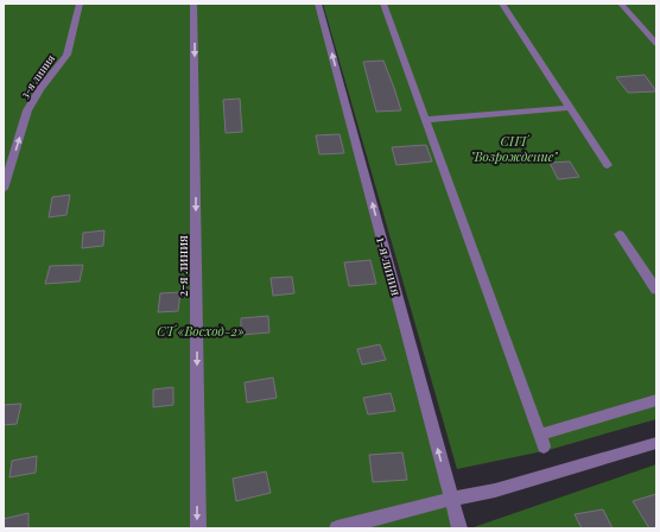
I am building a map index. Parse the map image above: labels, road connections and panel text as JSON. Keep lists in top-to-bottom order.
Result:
{
  "streets": {
    "street": ["3-я линия", "2-я линия", "1-я линия"]
  },
  "one_way": ["3-я линия", "2-я линия", "1-я линия"],
  "parks": ["СНТ \"Возрождение\"", "СТ «Восход-2»"]
}
